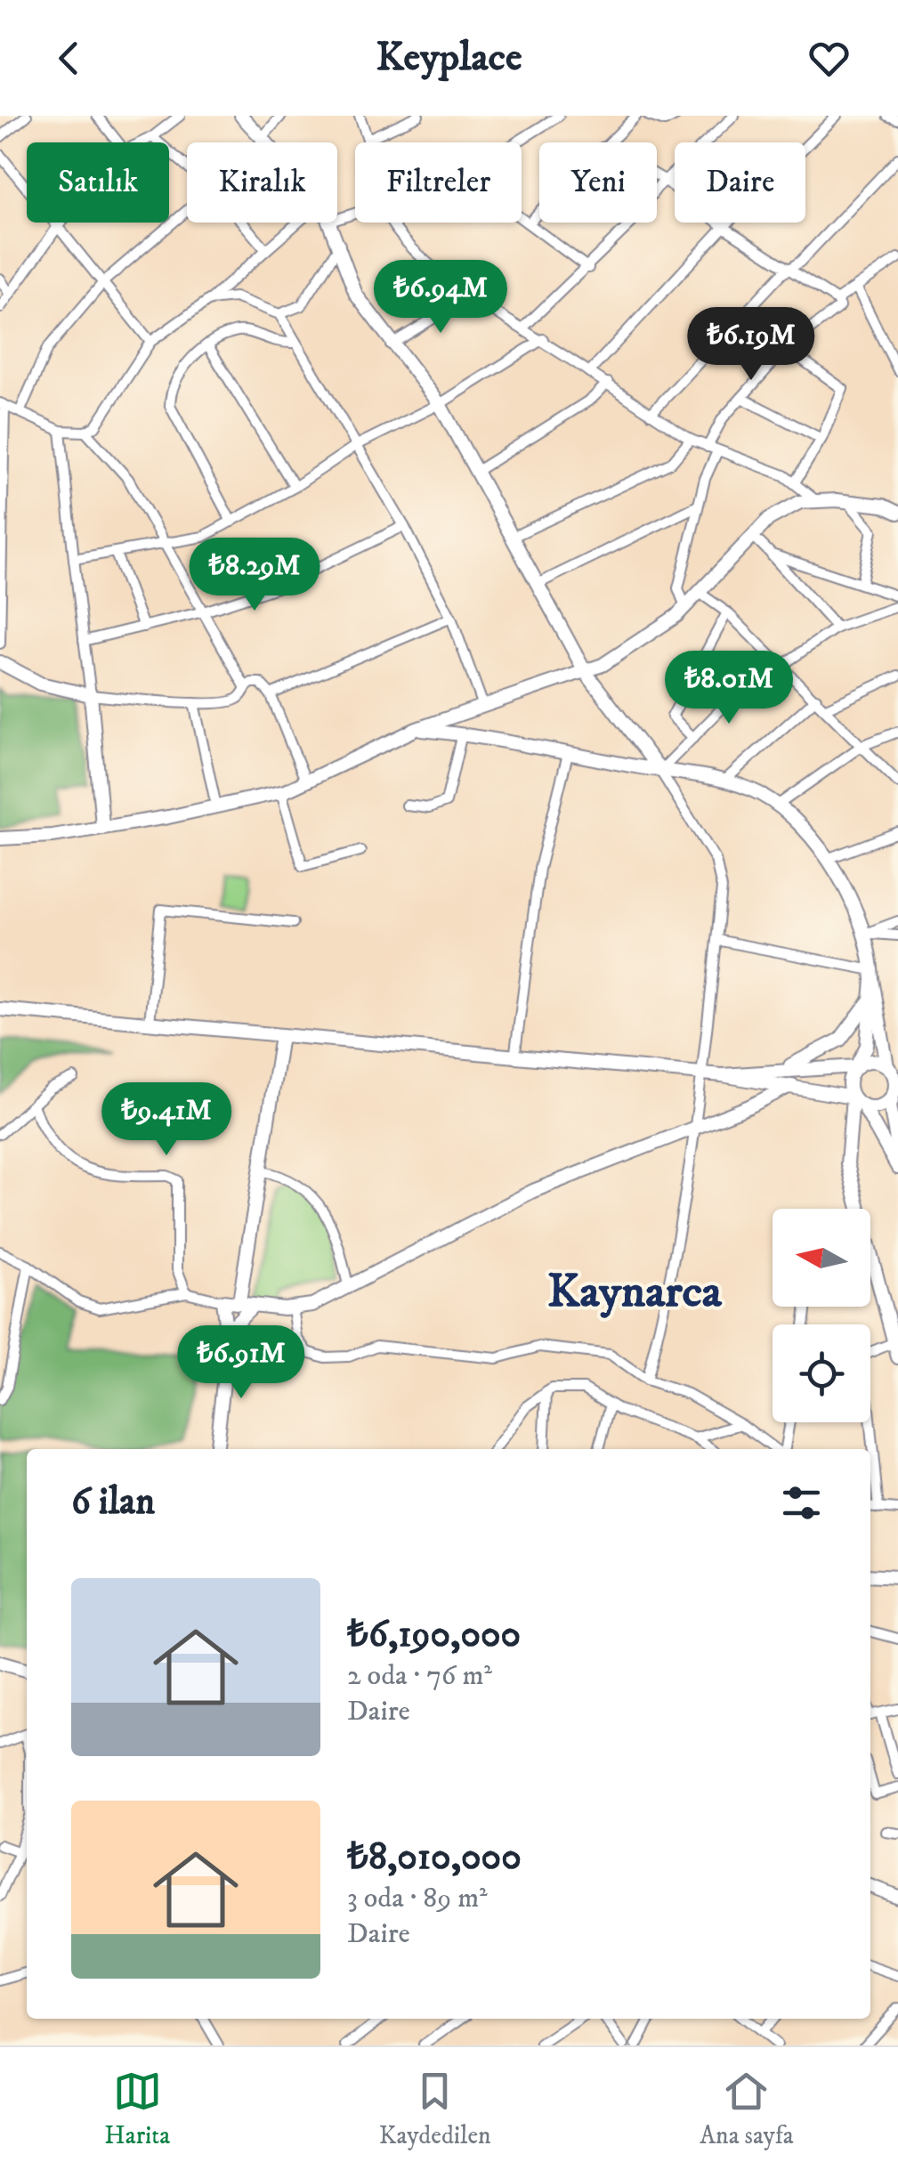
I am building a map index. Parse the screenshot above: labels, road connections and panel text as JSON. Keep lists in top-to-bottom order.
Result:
{
  "districts": ["Kaynarca"],
  "north": "left",
  "page": {
    "header": "Keyplace",
    "chip": [
      "Satılık",
      "Kiralık",
      "Filtreler",
      "Yeni",
      "Daire"
    ],
    "price": [
      "₺6.94M",
      "₺6.19M",
      "₺8.29M",
      "₺8.01M",
      "₺9.41M",
      "₺6.91M"
    ],
    "heading": "6 ilan",
    "list": [
      {
        "name": "₺6,190,000",
        "note": "2 oda · 76 m² · Daire"
      },
      {
        "name": "₺8,010,000",
        "note": "3 oda · 89 m² · Daire"
      }
    ],
    "tabs": ["Harita", "Kaydedilen", "Ana sayfa"]
  }
}
